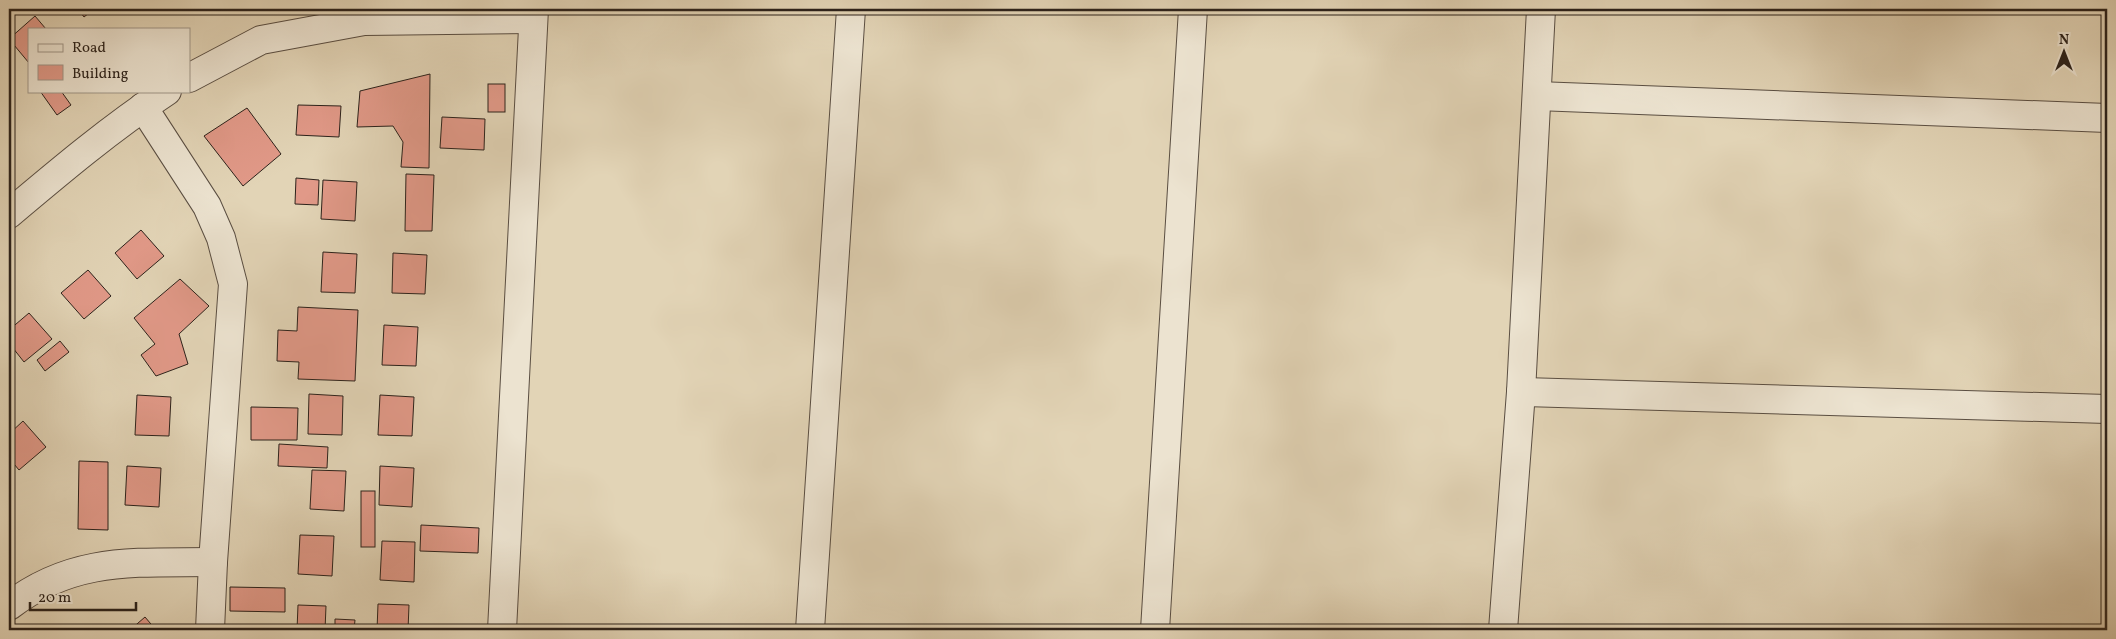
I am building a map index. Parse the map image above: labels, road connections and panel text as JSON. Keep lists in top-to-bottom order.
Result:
{
  "legend": ["Road", "Building"],
  "scale_bar": "20 m",
  "north": "top"
}
